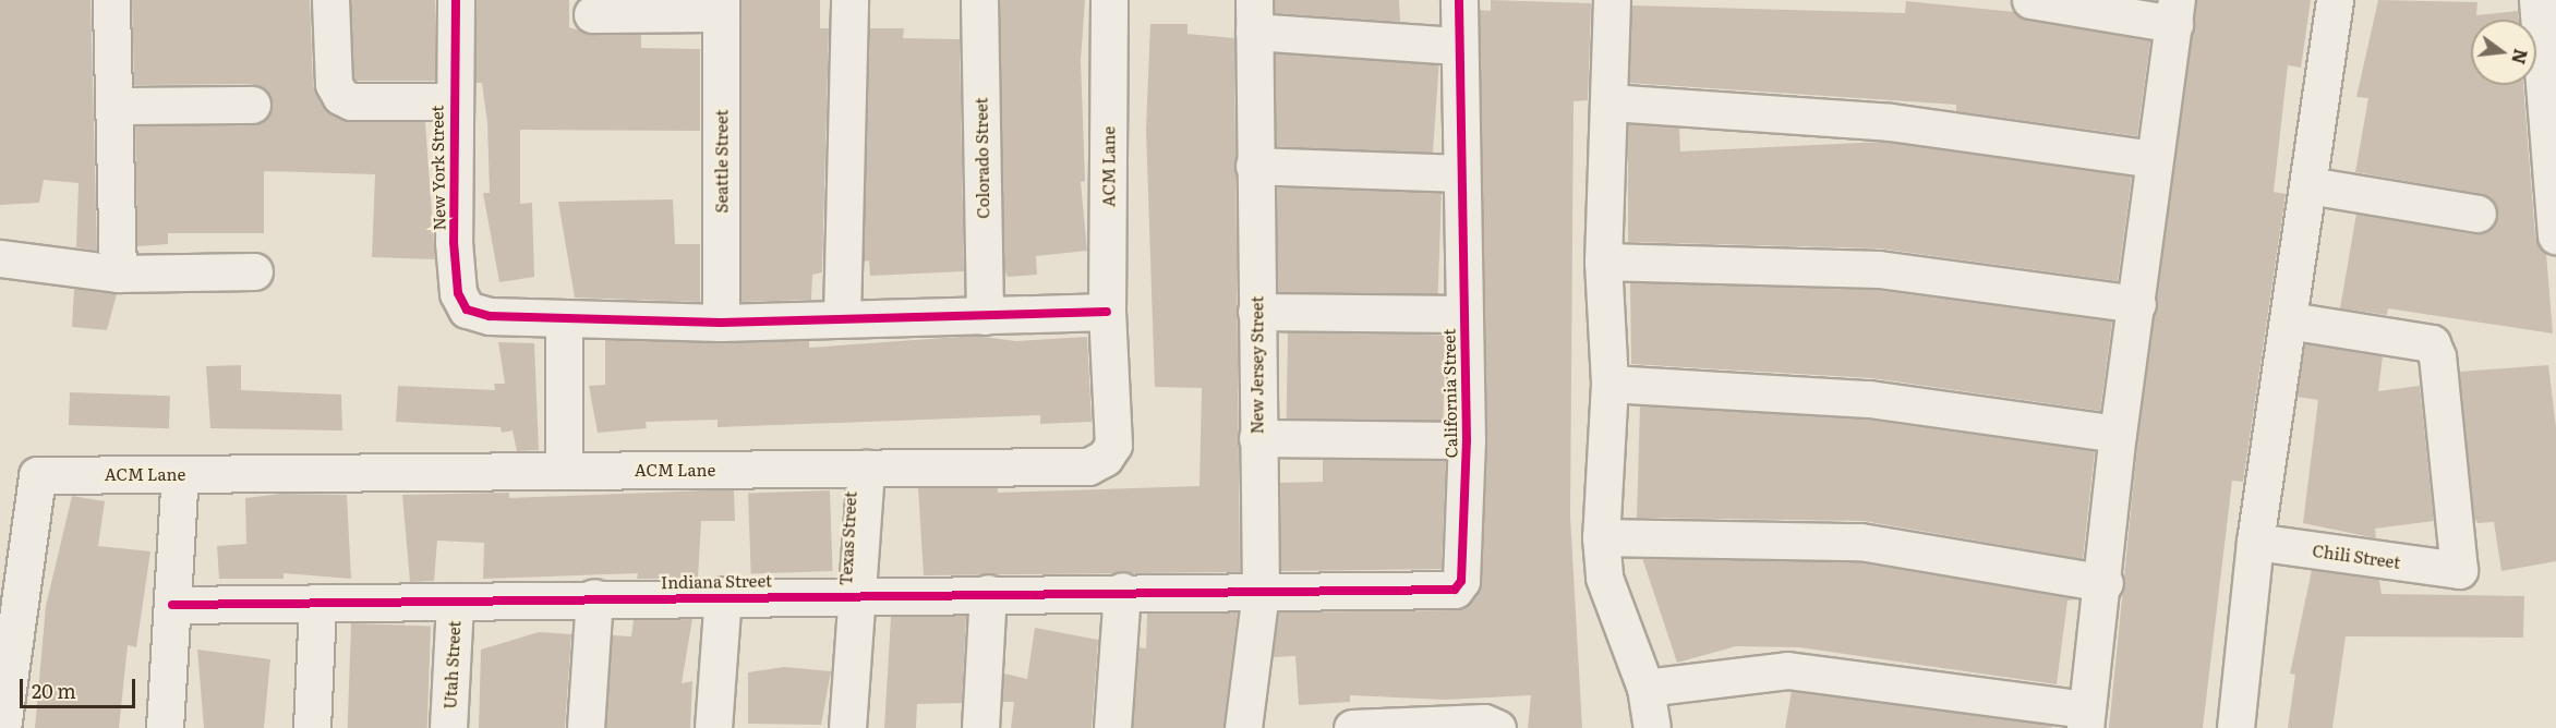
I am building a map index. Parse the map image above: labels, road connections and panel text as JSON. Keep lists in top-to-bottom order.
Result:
{
  "streets": {
    "street": [
      "Colorado Street",
      "Seattle Street",
      "ACM Lane",
      "New York Street",
      "New Jersey Street",
      "California Street",
      "Texas Street",
      "Chili Street",
      "Indiana Street",
      "Utah Street"
    ]
  },
  "crossings": [
    ["ACM Lane", "Texas Street"],
    ["New Jersey Street", "California Street"],
    ["New Jersey Street", "Indiana Street"],
    ["California Street", "Indiana Street"],
    ["Texas Street", "Indiana Street"],
    ["Indiana Street", "Utah Street"]
  ],
  "scale_bar": "20 m",
  "north": "right"
}
